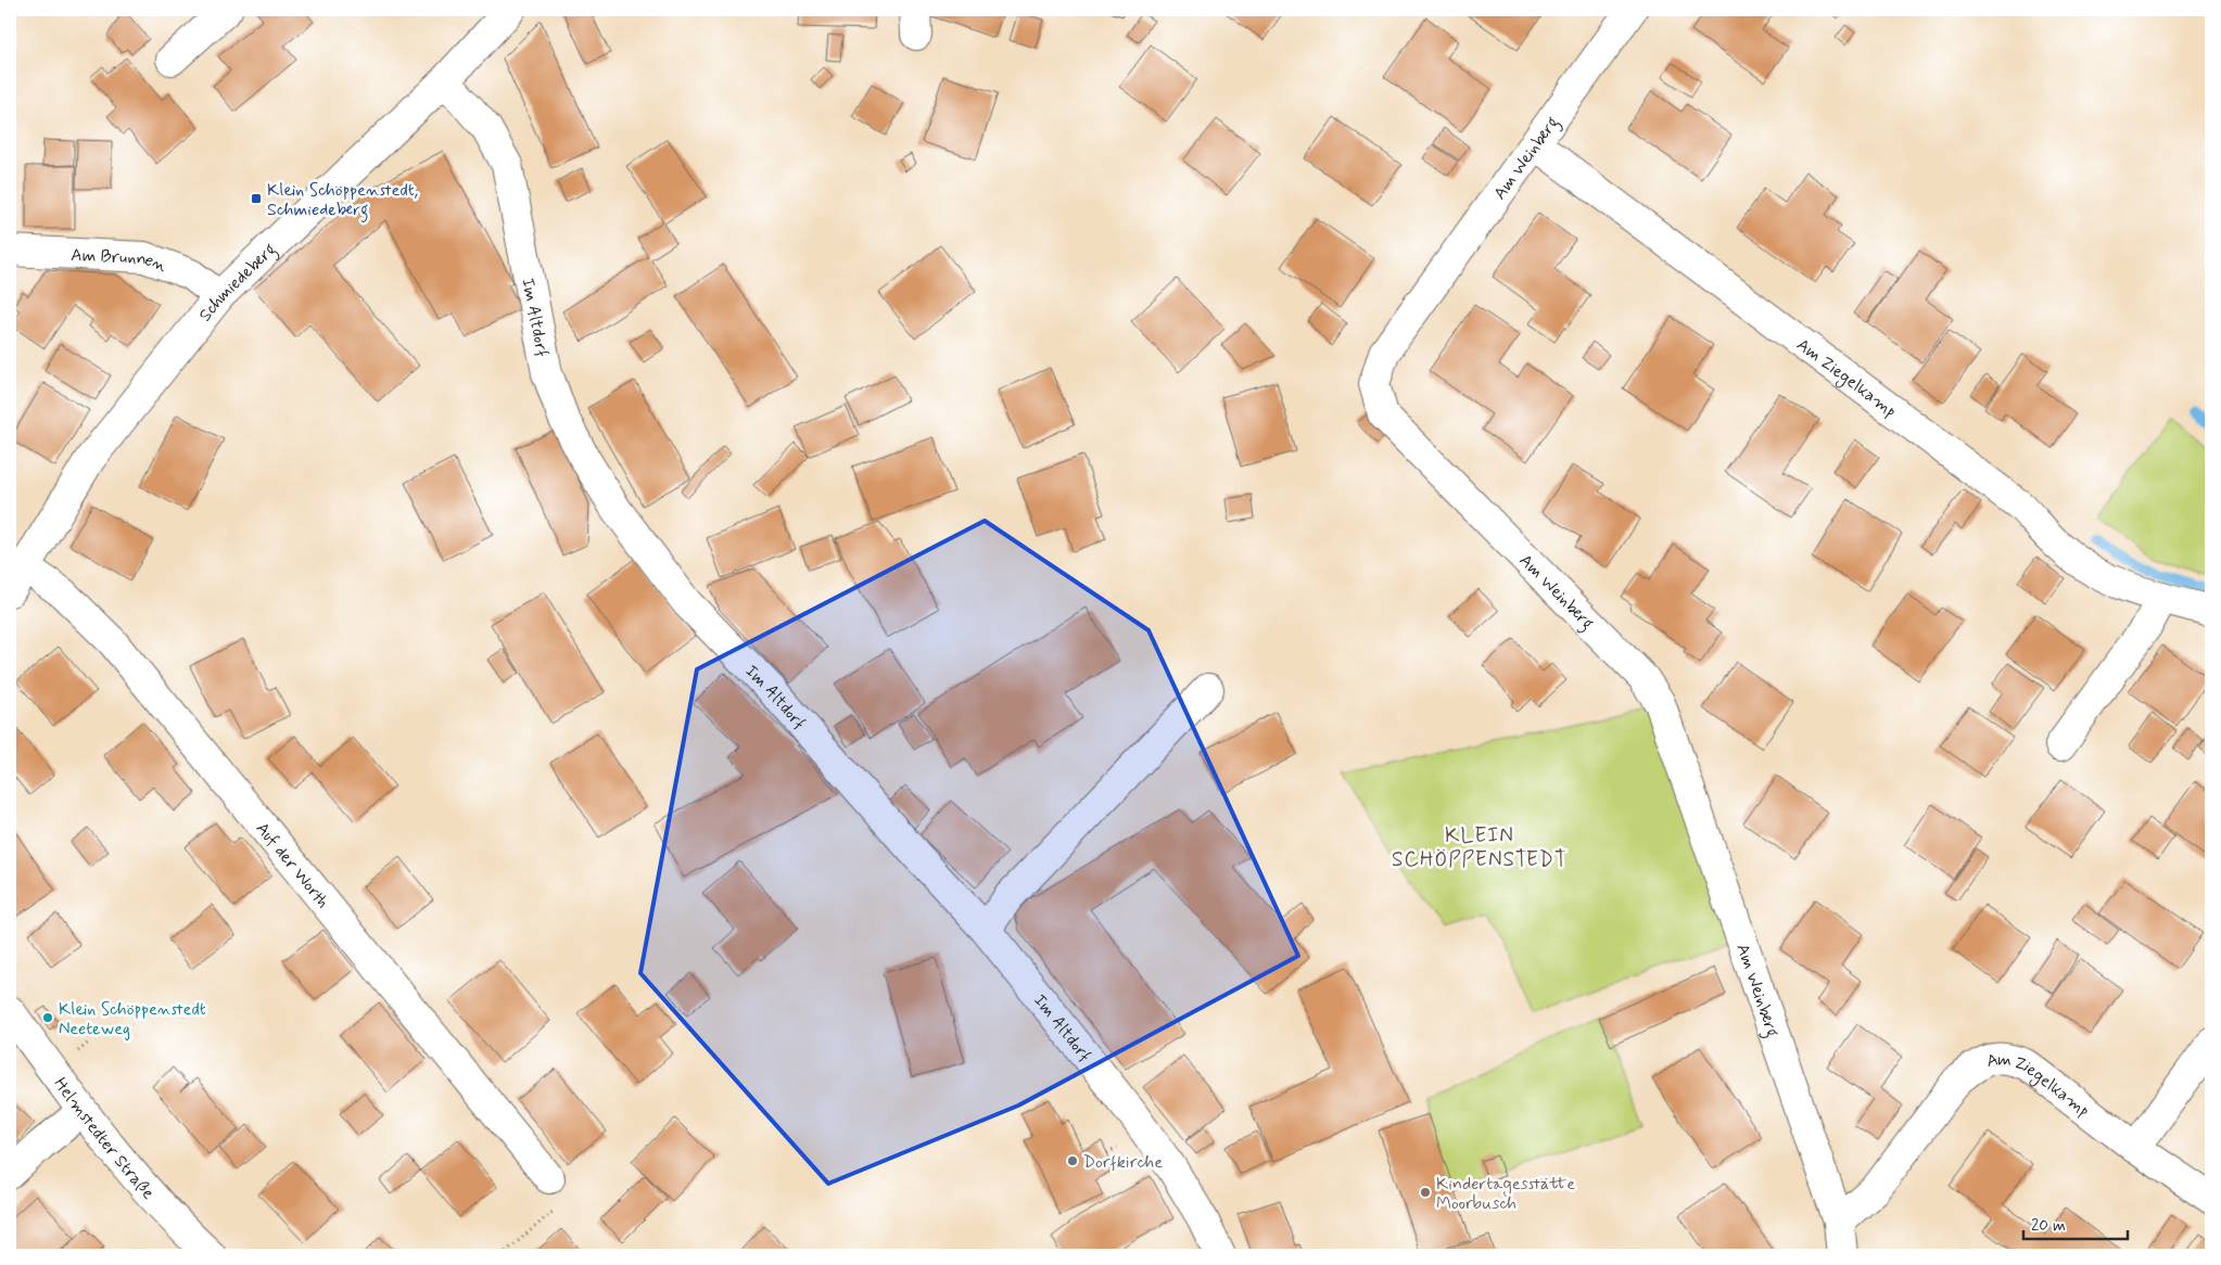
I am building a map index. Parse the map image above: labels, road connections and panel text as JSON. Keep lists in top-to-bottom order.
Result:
{
  "streets": {
    "street": [
      "Am Weinberg",
      "Am Brunnen",
      "Schmiedeberg",
      "Im Altdorf",
      "Am Ziegelkamp",
      "Auf der Worth",
      "Helmstedter Straße"
    ]
  },
  "crossings": [
    ["Am Weinberg", "Am Ziegelkamp"],
    ["Am Brunnen", "Schmiedeberg"],
    ["Schmiedeberg", "Im Altdorf"],
    ["Schmiedeberg", "Auf der Worth"]
  ],
  "districts": ["KLEIN SCHÖPPENSTEDT"],
  "places": {
    "transit": ["Klein Schöppenstedt, Schmiedeberg"],
    "other": ["Klein Schöppenstedt Neeteweg", "Dorfkirche", "Kindertagesstätte Moorbusch"]
  },
  "scale_bar": "20 m"
}
